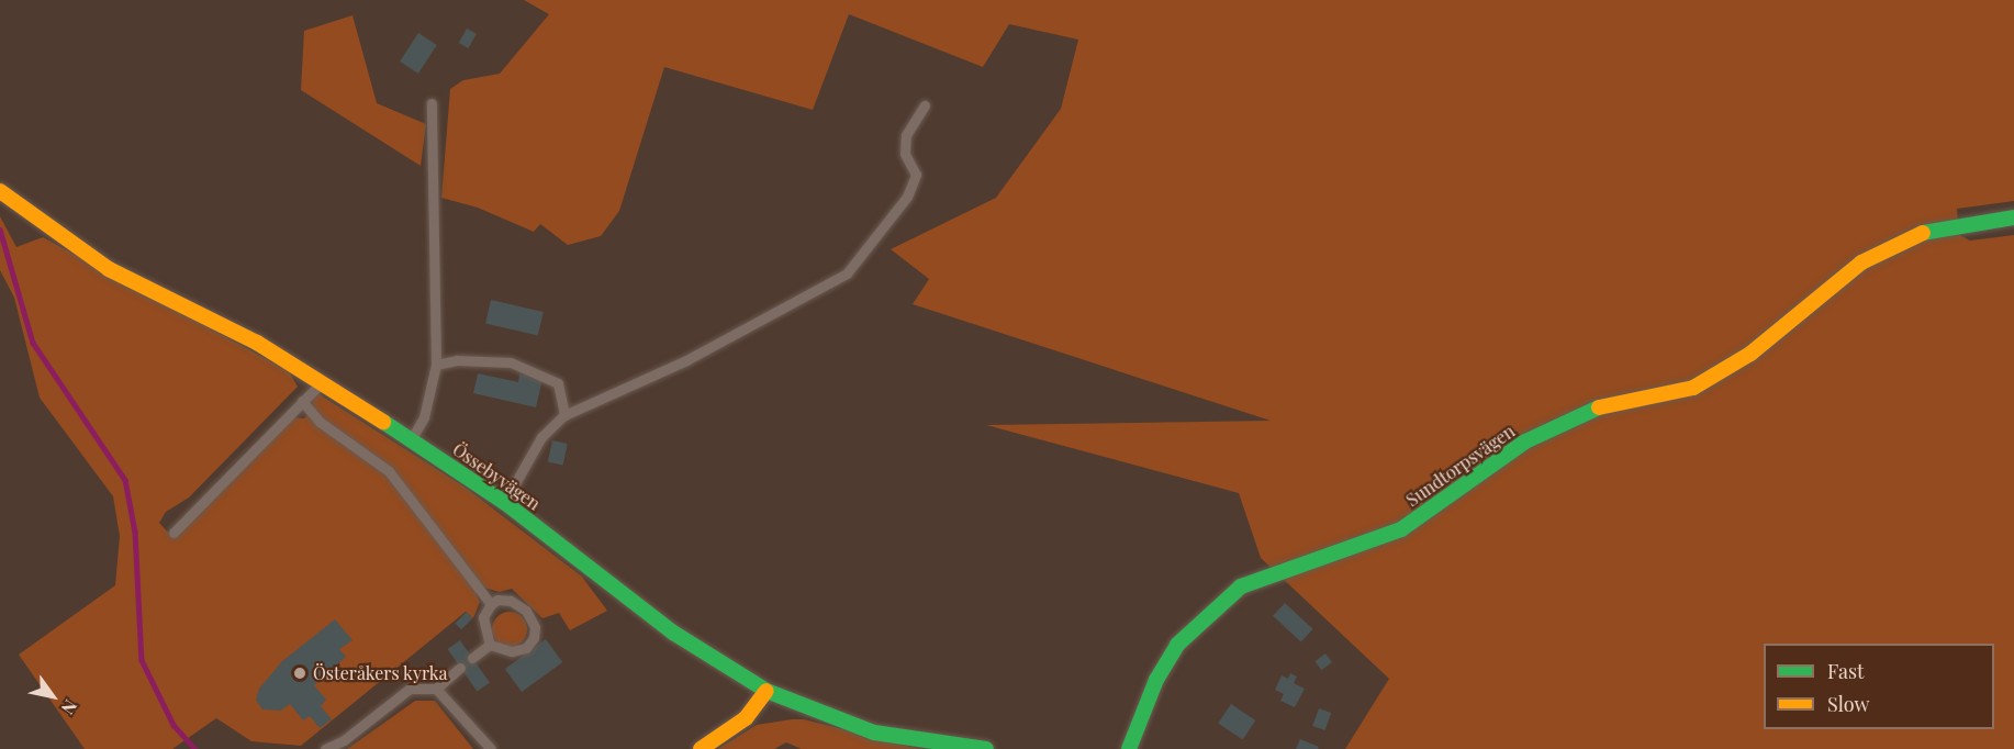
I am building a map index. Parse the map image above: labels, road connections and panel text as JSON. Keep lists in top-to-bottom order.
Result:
{
  "streets": {
    "street": ["Sundtorpsvägen", "Össebyvägen"]
  },
  "places": ["Österåkers kyrka"],
  "legend": ["Fast", "Slow"],
  "north": "bottom right"
}
